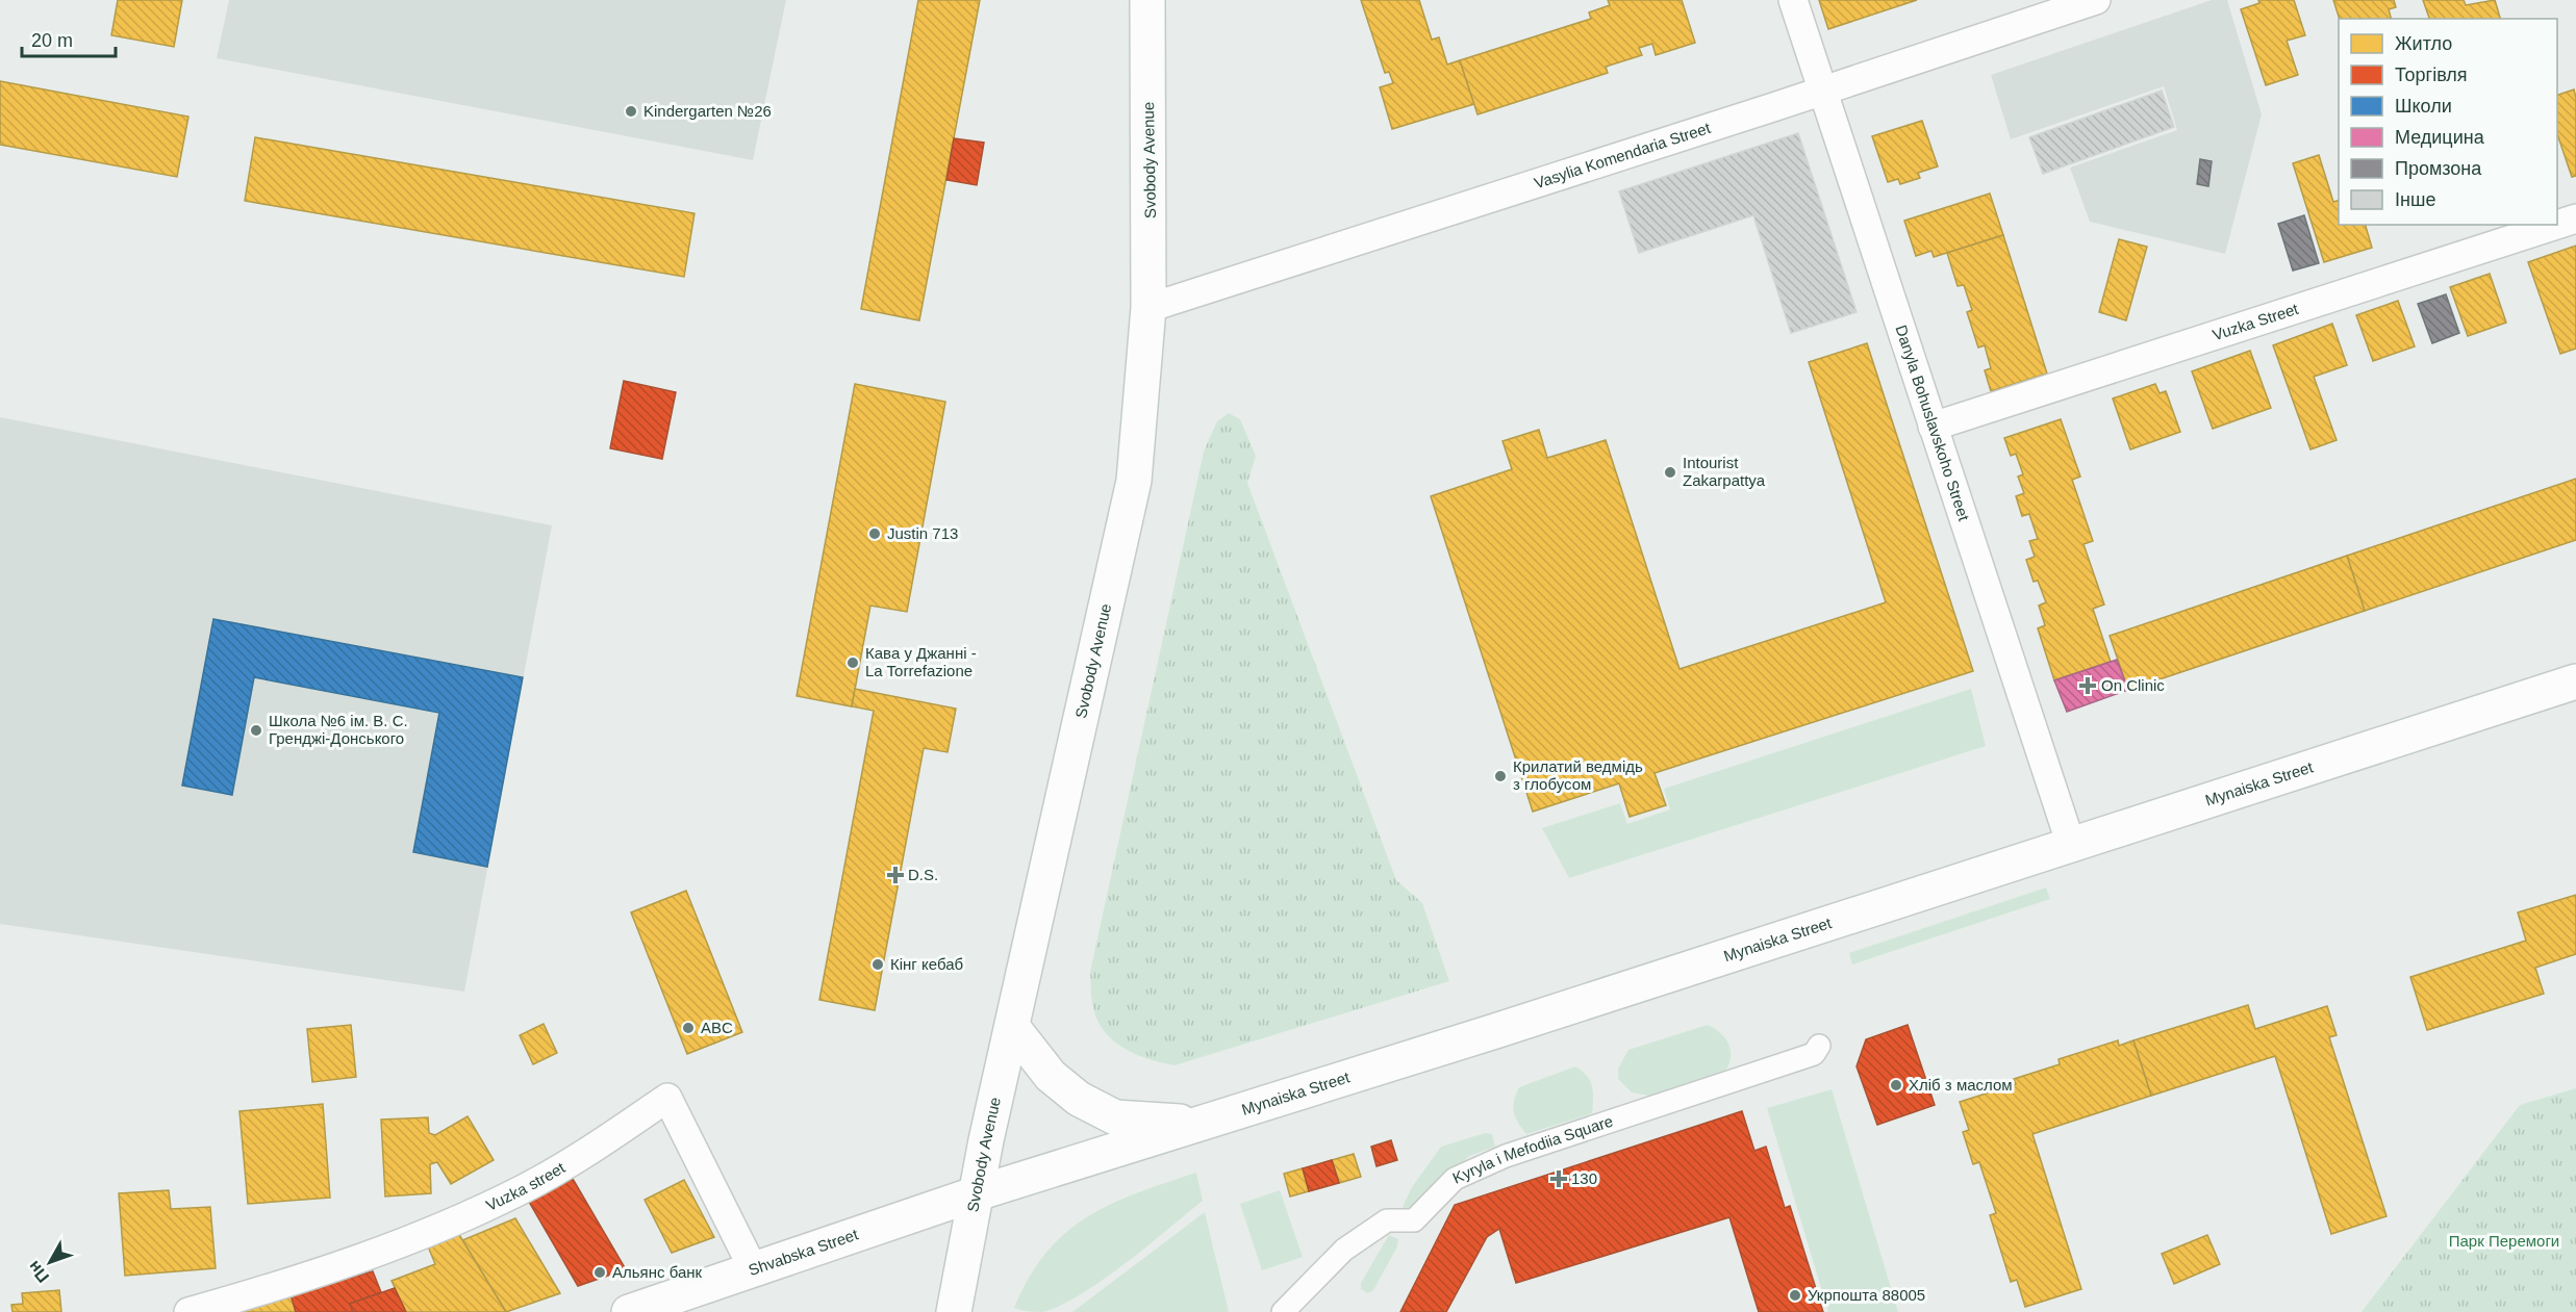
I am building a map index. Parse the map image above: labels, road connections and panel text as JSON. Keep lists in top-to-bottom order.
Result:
{
  "streets": {
    "main road": ["Svobody Avenue", "Mynaiska Street", "Shvabska Street"],
    "street": [
      "Vasylia Komendaria Street",
      "Vuzka Street",
      "Danyla Bohuslavskoho Street",
      "Kyryla i Mefodiia Square",
      "Vuzka street"
    ]
  },
  "crossings": [
    ["Vasylia Komendaria Street", "Svobody Avenue"],
    ["Vasylia Komendaria Street", "Danyla Bohuslavskoho Street"],
    ["Svobody Avenue", "Mynaiska Street"],
    ["Svobody Avenue", "Shvabska Street"],
    ["Vuzka Street", "Danyla Bohuslavskoho Street"],
    ["Danyla Bohuslavskoho Street", "Mynaiska Street"],
    ["Mynaiska Street", "Shvabska Street"],
    ["Vuzka street", "Shvabska Street"]
  ],
  "parks": ["Парк Перемоги"],
  "places": {
    "other": [
      "Kindergarten №26",
      "Intourist Zakarpattya",
      "Justin 713",
      "Кава у Джанні - La Torrefazione",
      "Школа №6 ім. В. С. Гренджі-Донського",
      "Крилатий ведмідь з глобусом",
      "Кінг кебаб",
      "ABC",
      "Хліб з маслом",
      "Альянс банк",
      "Укрпошта 88005"
    ],
    "health": ["On Clinic", "D.S.", "130"]
  },
  "legend": [
    "Житло",
    "Торгівля",
    "Школи",
    "Медицина",
    "Промзона",
    "Інше"
  ],
  "scale_bar": "20 m",
  "north": "bottom left"
}
